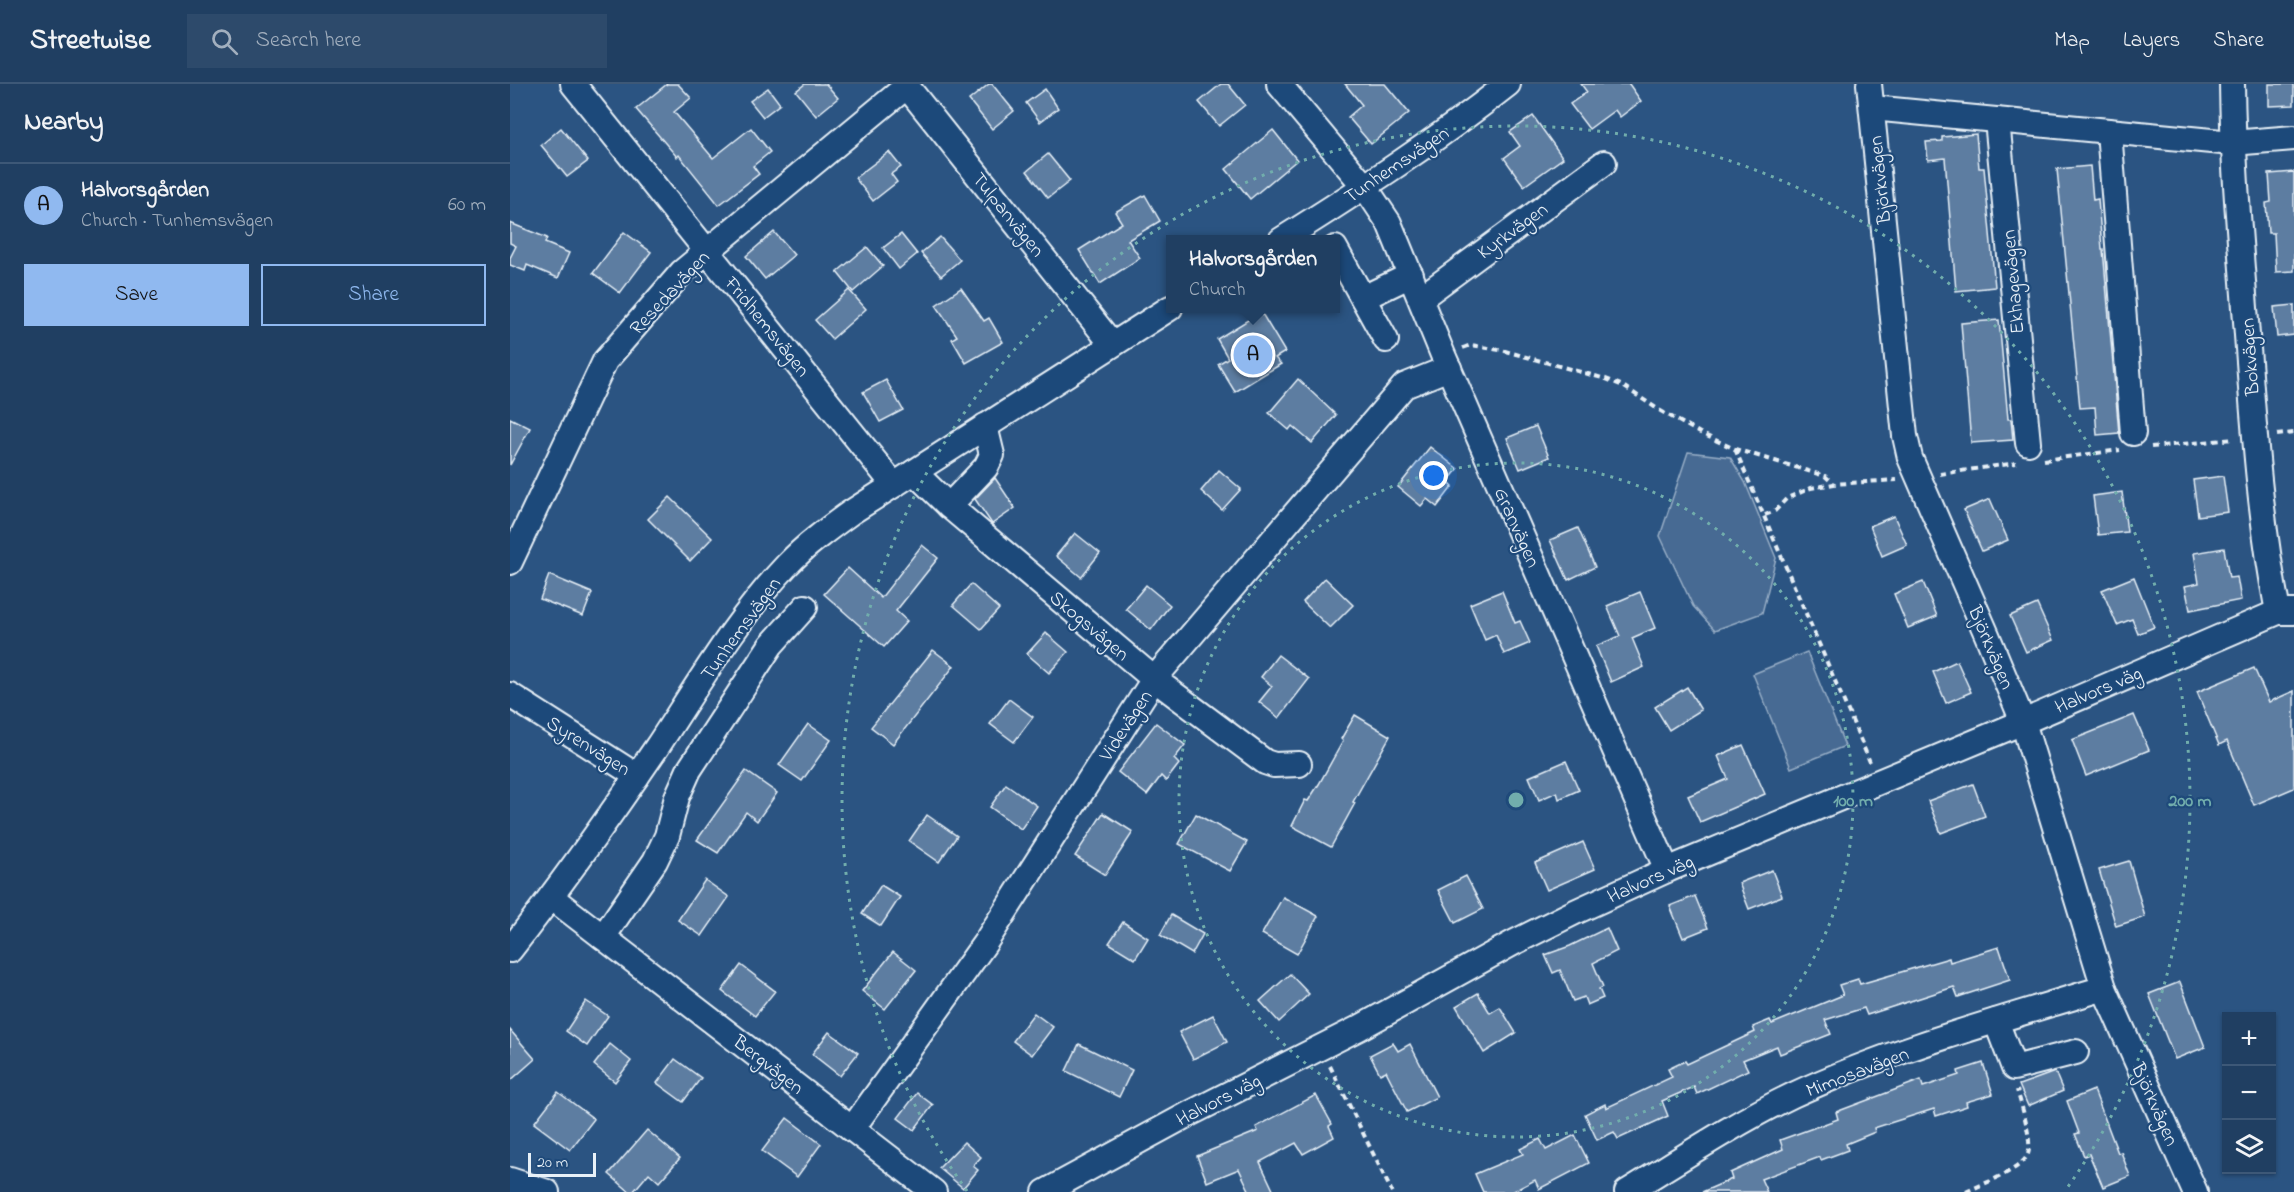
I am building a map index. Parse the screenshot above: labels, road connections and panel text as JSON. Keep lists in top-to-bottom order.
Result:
{
  "streets": {
    "street": [
      "Tunhemsvägen",
      "Björkvägen",
      "Tulpanvägen",
      "Kyrkvägen",
      "Ekhagevägen",
      "Resedavägen",
      "Fridhemsvägen",
      "Bokvägen",
      "Granvägen",
      "Skogsvägen",
      "Halvors väg",
      "Videvägen",
      "Syrenvägen",
      "Bergvägen",
      "Mimosavägen"
    ]
  },
  "crossings": [
    ["Tunhemsvägen", "Tulpanvägen"],
    ["Tunhemsvägen", "Fridhemsvägen"],
    ["Tunhemsvägen", "Granvägen"],
    ["Tunhemsvägen", "Skogsvägen"],
    ["Tunhemsvägen", "Syrenvägen"],
    ["Tunhemsvägen", "Bergvägen"],
    ["Björkvägen", "Halvors väg"],
    ["Björkvägen", "Mimosavägen"],
    ["Tulpanvägen", "Resedavägen"],
    ["Kyrkvägen", "Granvägen"],
    ["Resedavägen", "Fridhemsvägen"],
    ["Fridhemsvägen", "Skogsvägen"],
    ["Bokvägen", "Halvors väg"],
    ["Granvägen", "Halvors väg"],
    ["Granvägen", "Videvägen"],
    ["Skogsvägen", "Videvägen"],
    ["Videvägen", "Bergvägen"]
  ],
  "scale_bar": "20 m",
  "page": {
    "header": "Streetwise",
    "search": "Search here",
    "nav": ["Map", "Layers", "Share"],
    "heading": "Nearby",
    "list": [
      {
        "mark": "A",
        "name": "Halvorsgården",
        "note": "Church · Tunhemsvägen",
        "value": "60 m"
      }
    ],
    "popup": ["Halvorsgården", "Church"],
    "buttons": ["Save", "Share"],
    "pins": "A",
    "map_buttons": ["+", "−"],
    "scale": "20 m"
  },
  "rings": ["100 m", "200 m"]
}
